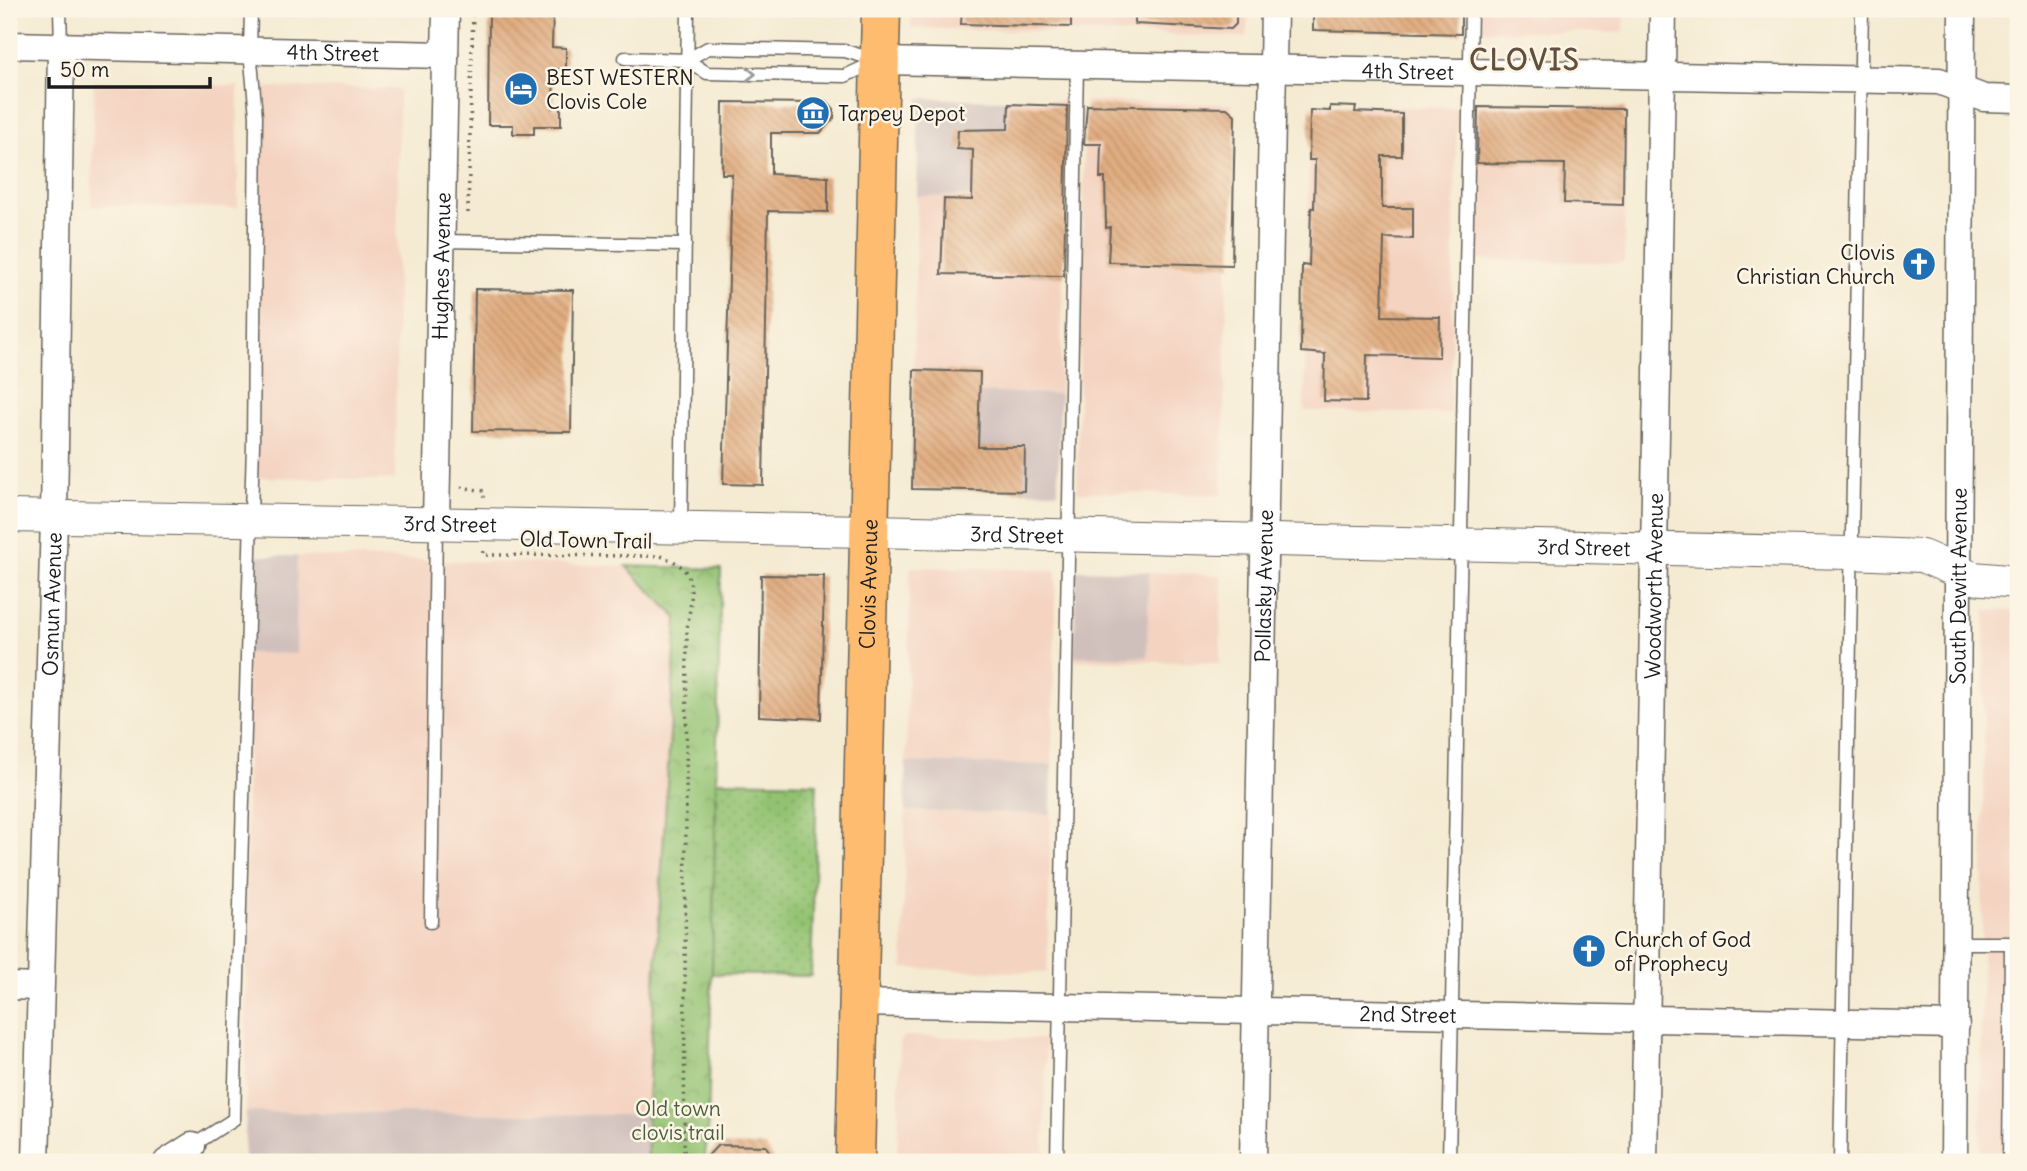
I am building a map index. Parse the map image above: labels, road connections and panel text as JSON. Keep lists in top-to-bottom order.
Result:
{
  "streets": {
    "main road": ["Clovis Avenue"],
    "street": [
      "4th Street",
      "Hughes Avenue",
      "3rd Street",
      "Pollasky Avenue",
      "Woodworth Avenue",
      "South Dewitt Avenue",
      "Osmun Avenue",
      "2nd Street"
    ],
    "path": ["Old Town Trail"]
  },
  "crossings": [
    ["4th Street", "Hughes Avenue"],
    ["4th Street", "Clovis Avenue"],
    ["4th Street", "Pollasky Avenue"],
    ["4th Street", "Woodworth Avenue"],
    ["4th Street", "South Dewitt Avenue"],
    ["4th Street", "Osmun Avenue"],
    ["Hughes Avenue", "3rd Street"],
    ["3rd Street", "Old Town Trail"],
    ["3rd Street", "Clovis Avenue"],
    ["3rd Street", "Pollasky Avenue"],
    ["3rd Street", "Woodworth Avenue"],
    ["3rd Street", "South Dewitt Avenue"],
    ["3rd Street", "Osmun Avenue"],
    ["Clovis Avenue", "2nd Street"],
    ["Pollasky Avenue", "2nd Street"],
    ["Woodworth Avenue", "2nd Street"],
    ["South Dewitt Avenue", "2nd Street"]
  ],
  "districts": ["CLOVIS"],
  "parks": ["Old town clovis trail"],
  "places": {
    "hotel": ["BEST WESTERN Clovis Cole"],
    "museum": ["Tarpey Depot"],
    "church": ["Clovis Christian Church", "Church of God of Prophecy"]
  },
  "scale_bar": "50 m"
}
